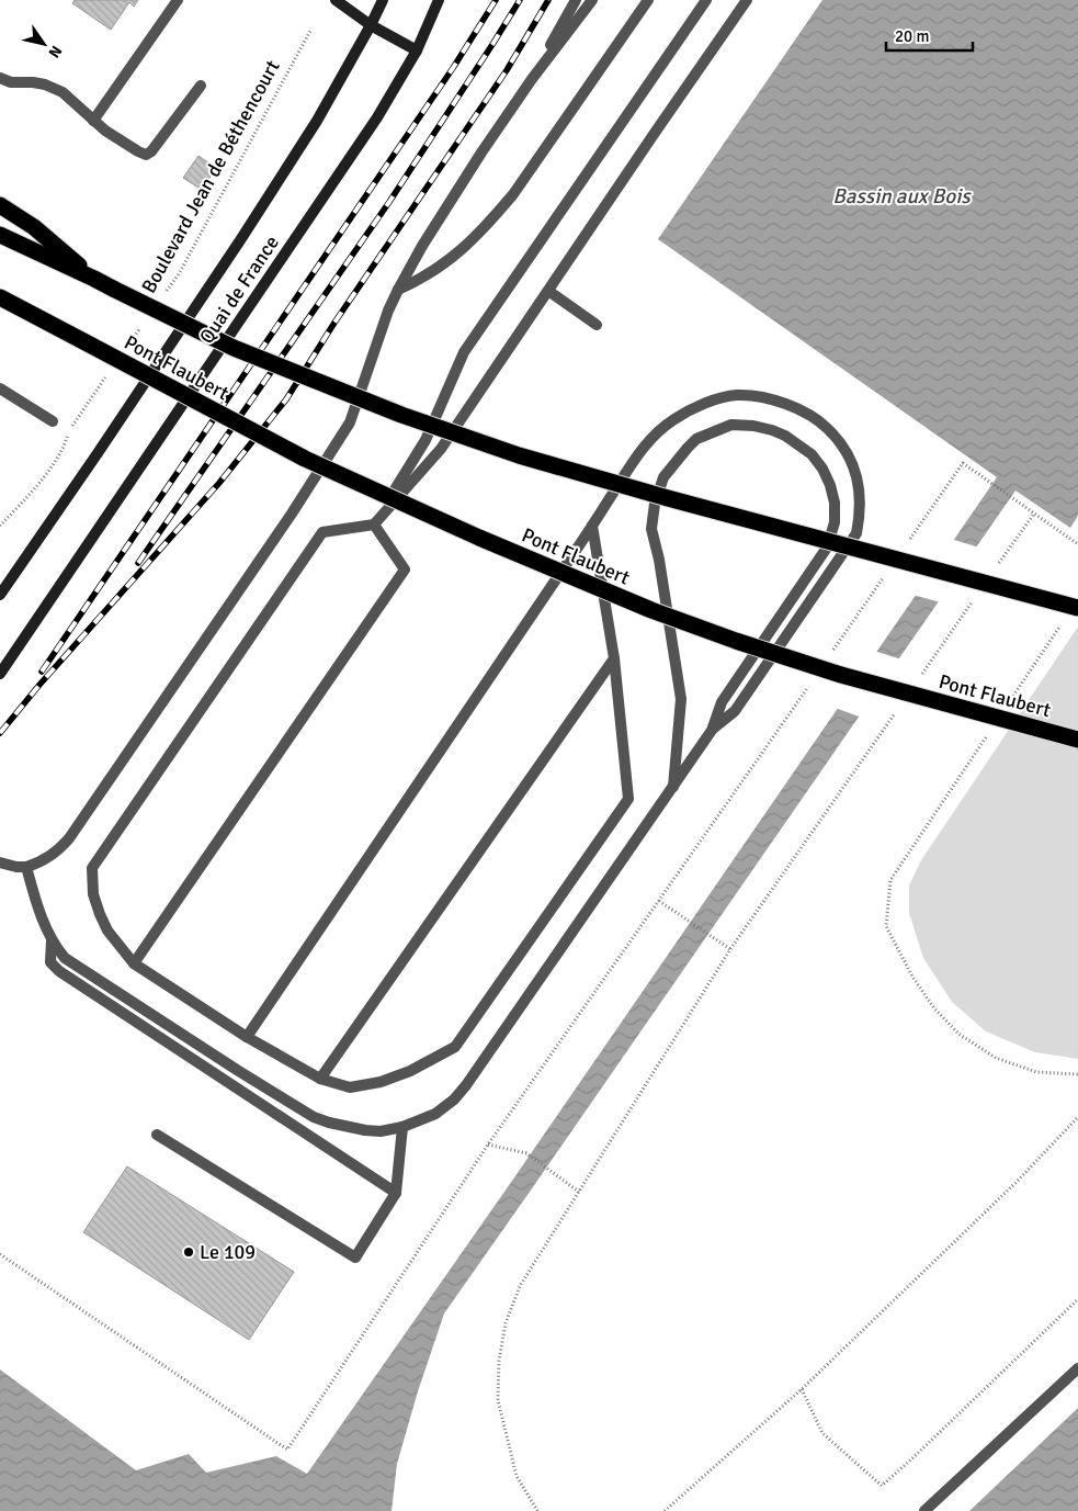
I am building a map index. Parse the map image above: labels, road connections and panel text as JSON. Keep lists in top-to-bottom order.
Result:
{
  "streets": {
    "highway": ["Pont Flaubert"],
    "main road": ["Quai de France"],
    "path": ["Boulevard Jean de Béthencourt"]
  },
  "water": ["Bassin aux Bois"],
  "places": ["Le 109"],
  "scale_bar": "20 m",
  "north": "bottom right"
}
